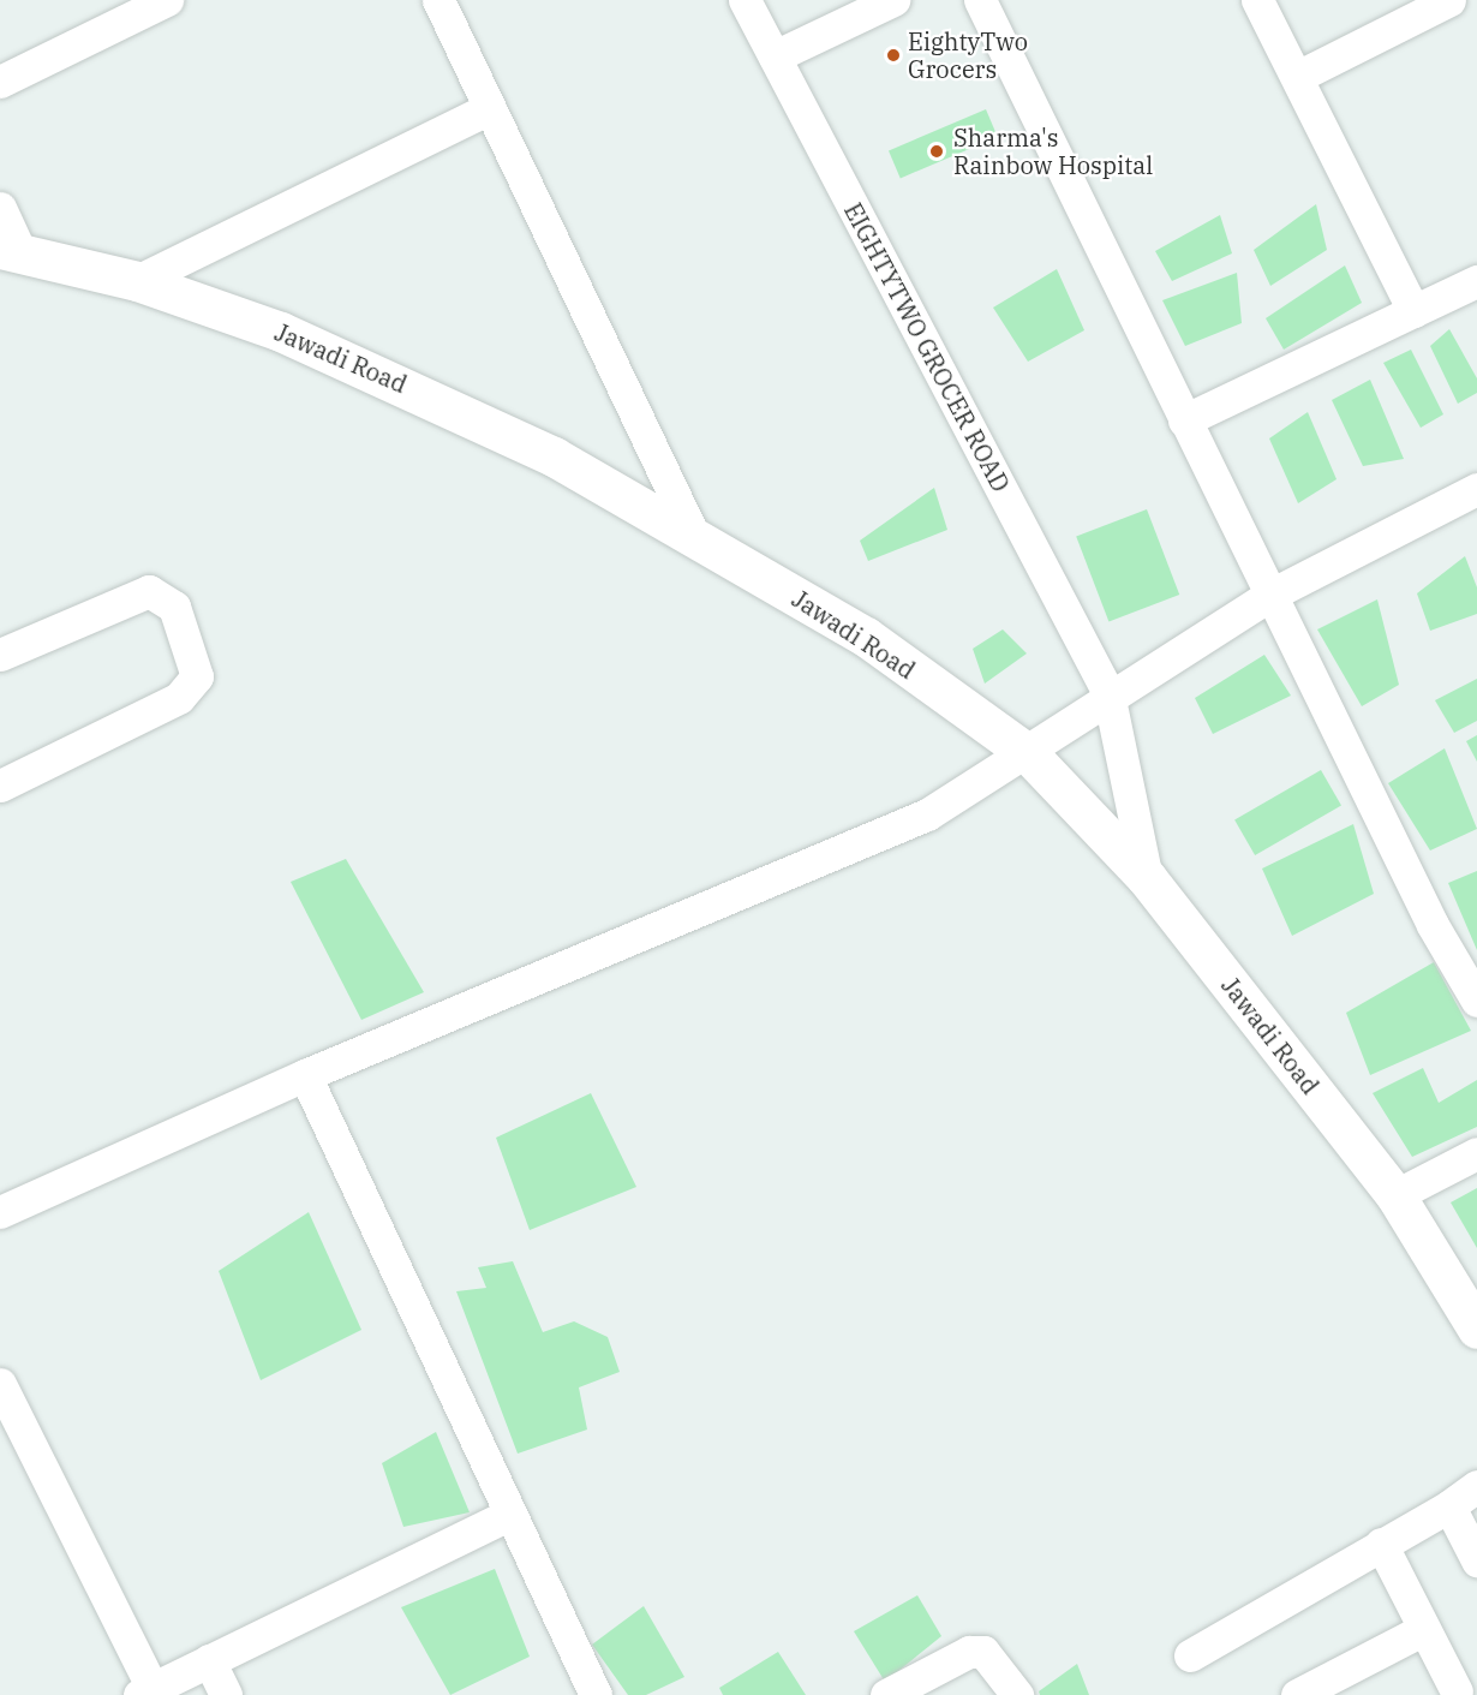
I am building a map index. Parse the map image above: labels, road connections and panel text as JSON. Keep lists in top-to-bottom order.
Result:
{
  "streets": {
    "street": ["EIGHTYTWO GROCER ROAD", "Jawadi Road"]
  },
  "crossings": [
    ["EIGHTYTWO GROCER ROAD", "Jawadi Road"]
  ],
  "places": ["EightyTwo Grocers", "Sharma's Rainbow Hospital"]
}
